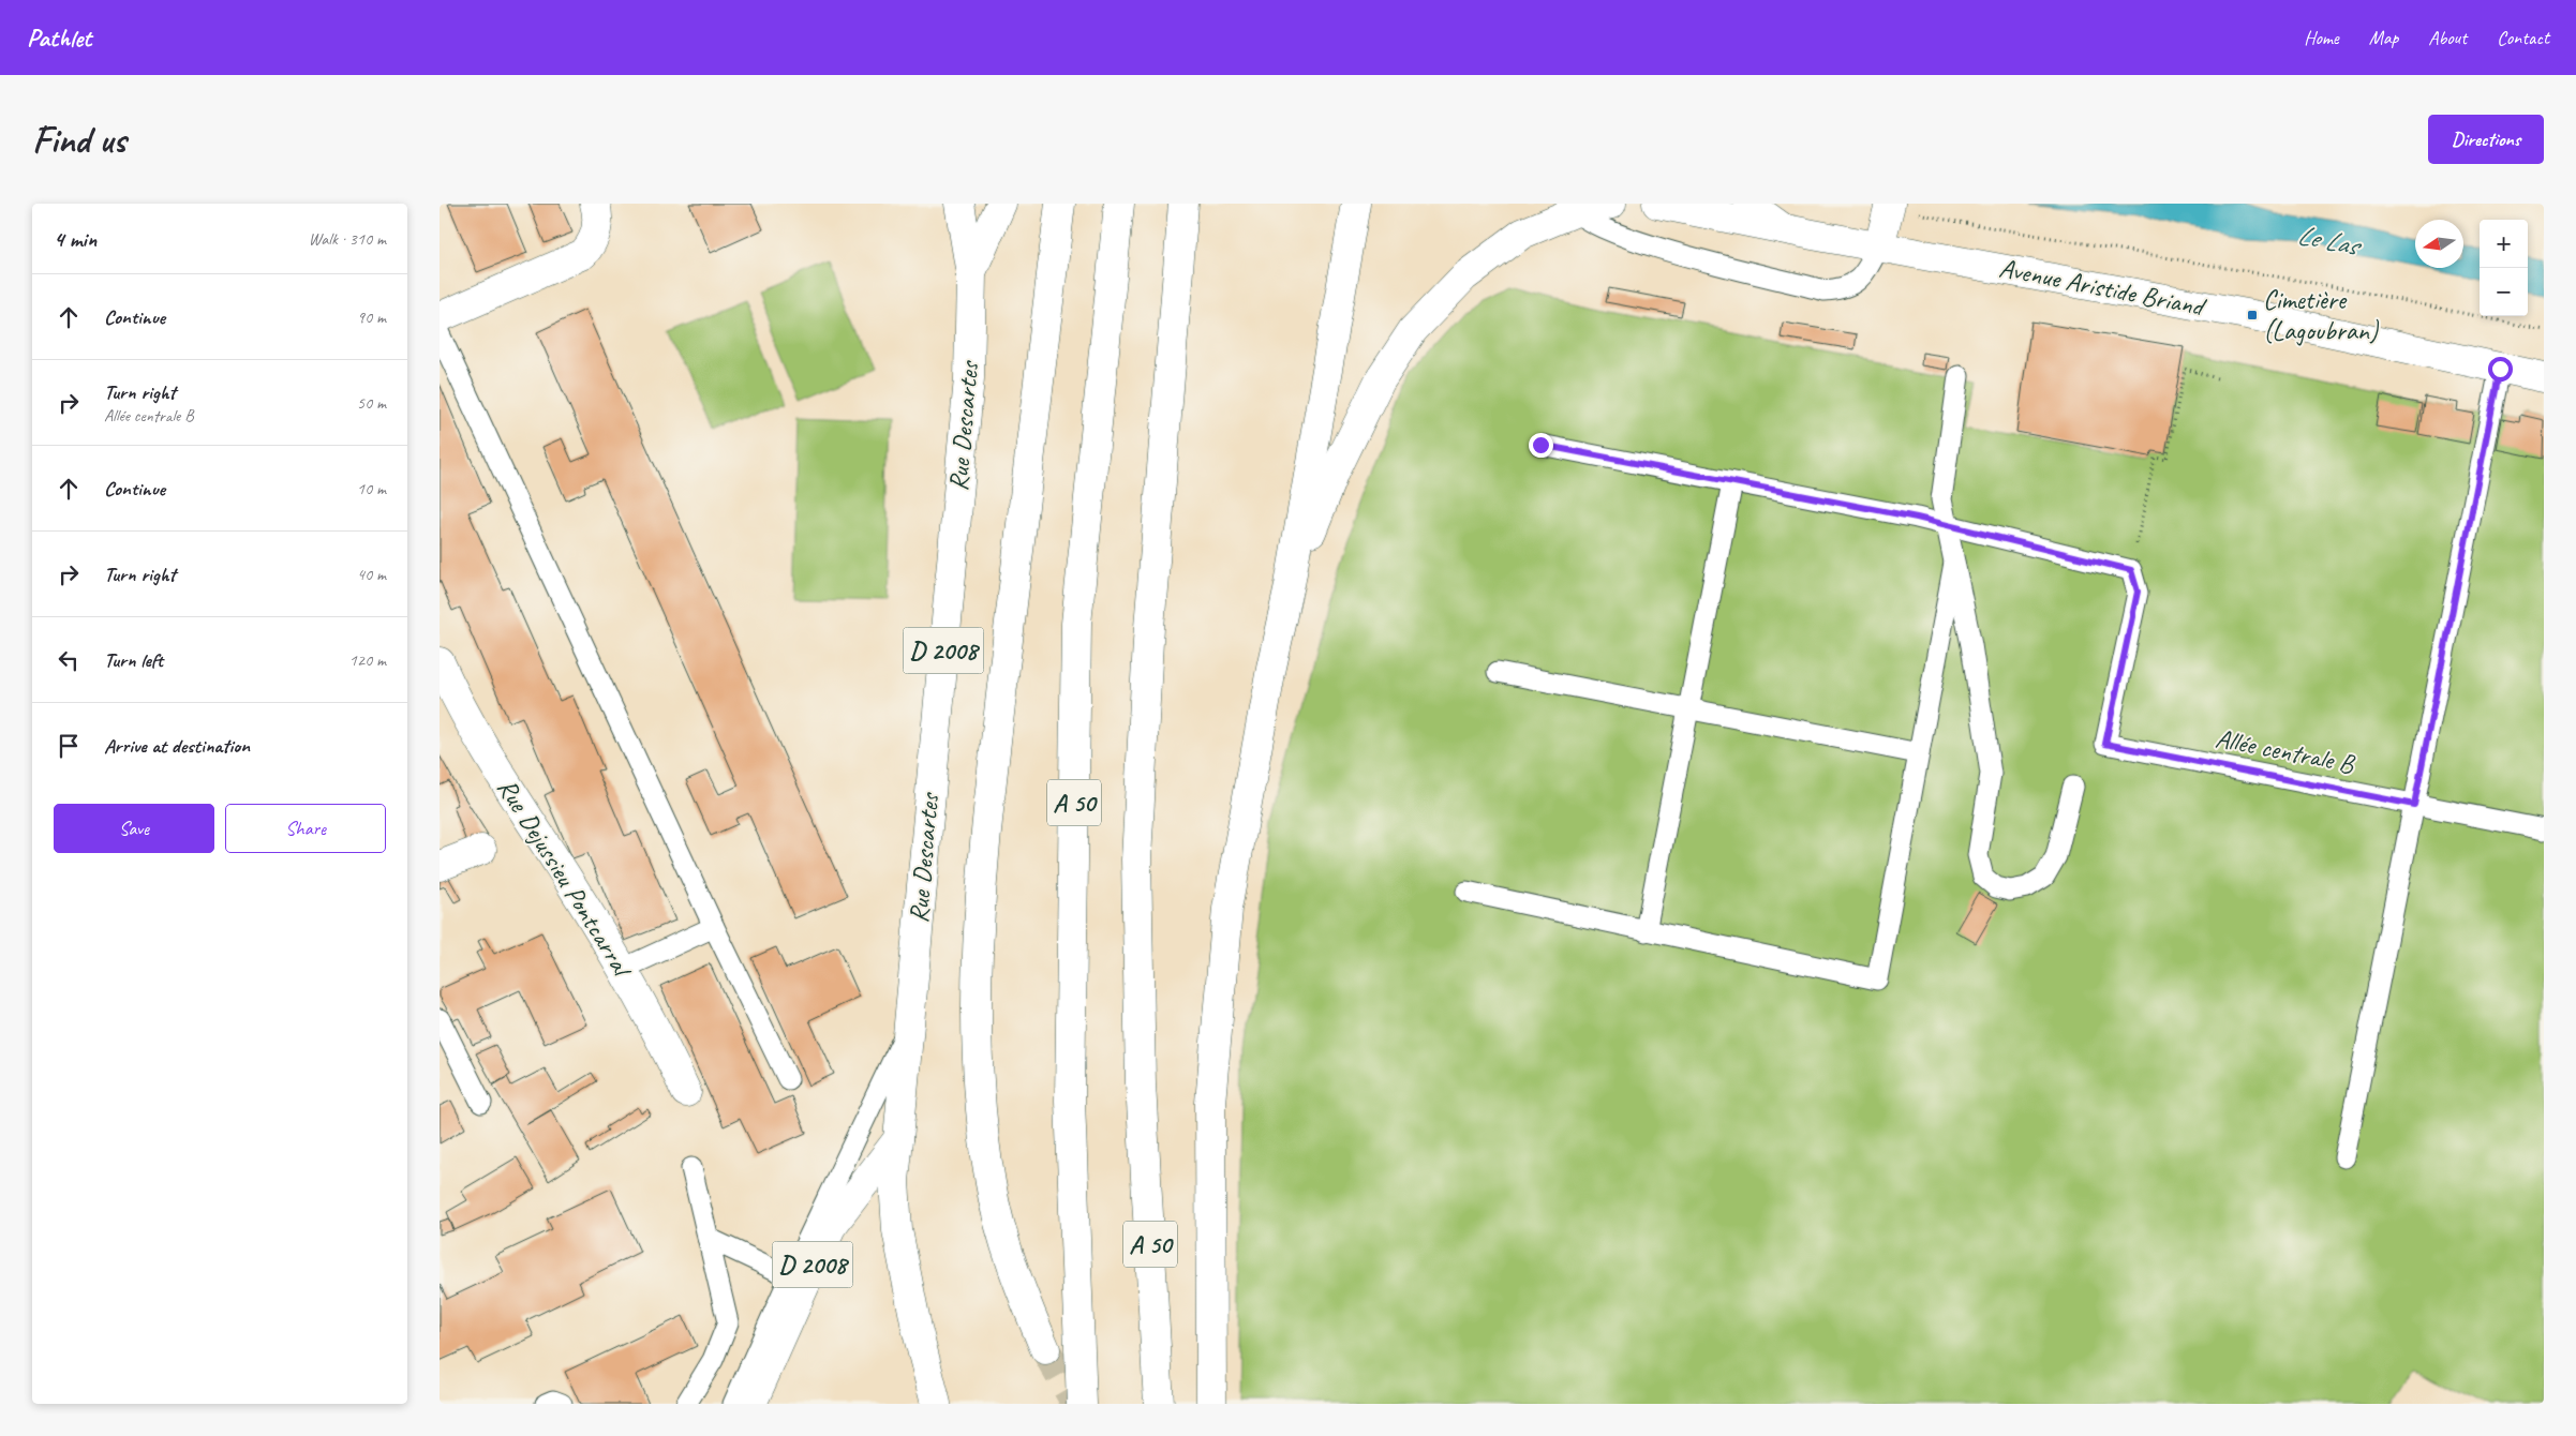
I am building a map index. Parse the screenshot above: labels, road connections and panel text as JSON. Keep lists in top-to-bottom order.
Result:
{
  "streets": {
    "main road": [
      "Avenue Aristide Briand",
      "Rue Descartes",
      "D 2008",
      "A 50",
      "Rue Dejussieu Pontcarral"
    ],
    "lane": ["Allée centrale B"]
  },
  "crossings": [
    ["Rue Descartes", "D 2008"]
  ],
  "water": ["Le Las"],
  "places": {
    "transit": ["Cimetière (Lagoubran)"]
  },
  "north": "left",
  "page": {
    "header": "Pathlet",
    "nav": [
      "Home",
      "Map",
      "About",
      "Contact"
    ],
    "buttons": [
      "Directions",
      ["Save", "Share"]
    ],
    "title": "Find us",
    "heading": ["4 min", "Walk · 310 m"],
    "map_buttons": ["+", "−"],
    "list": [
      ["Continue", "90 m"],
      ["Turn right", "Allée centrale B", "50 m"],
      ["Continue", "10 m"],
      ["Turn right", "40 m"],
      ["Turn left", "120 m"],
      "Arrive at destination"
    ]
  }
}
